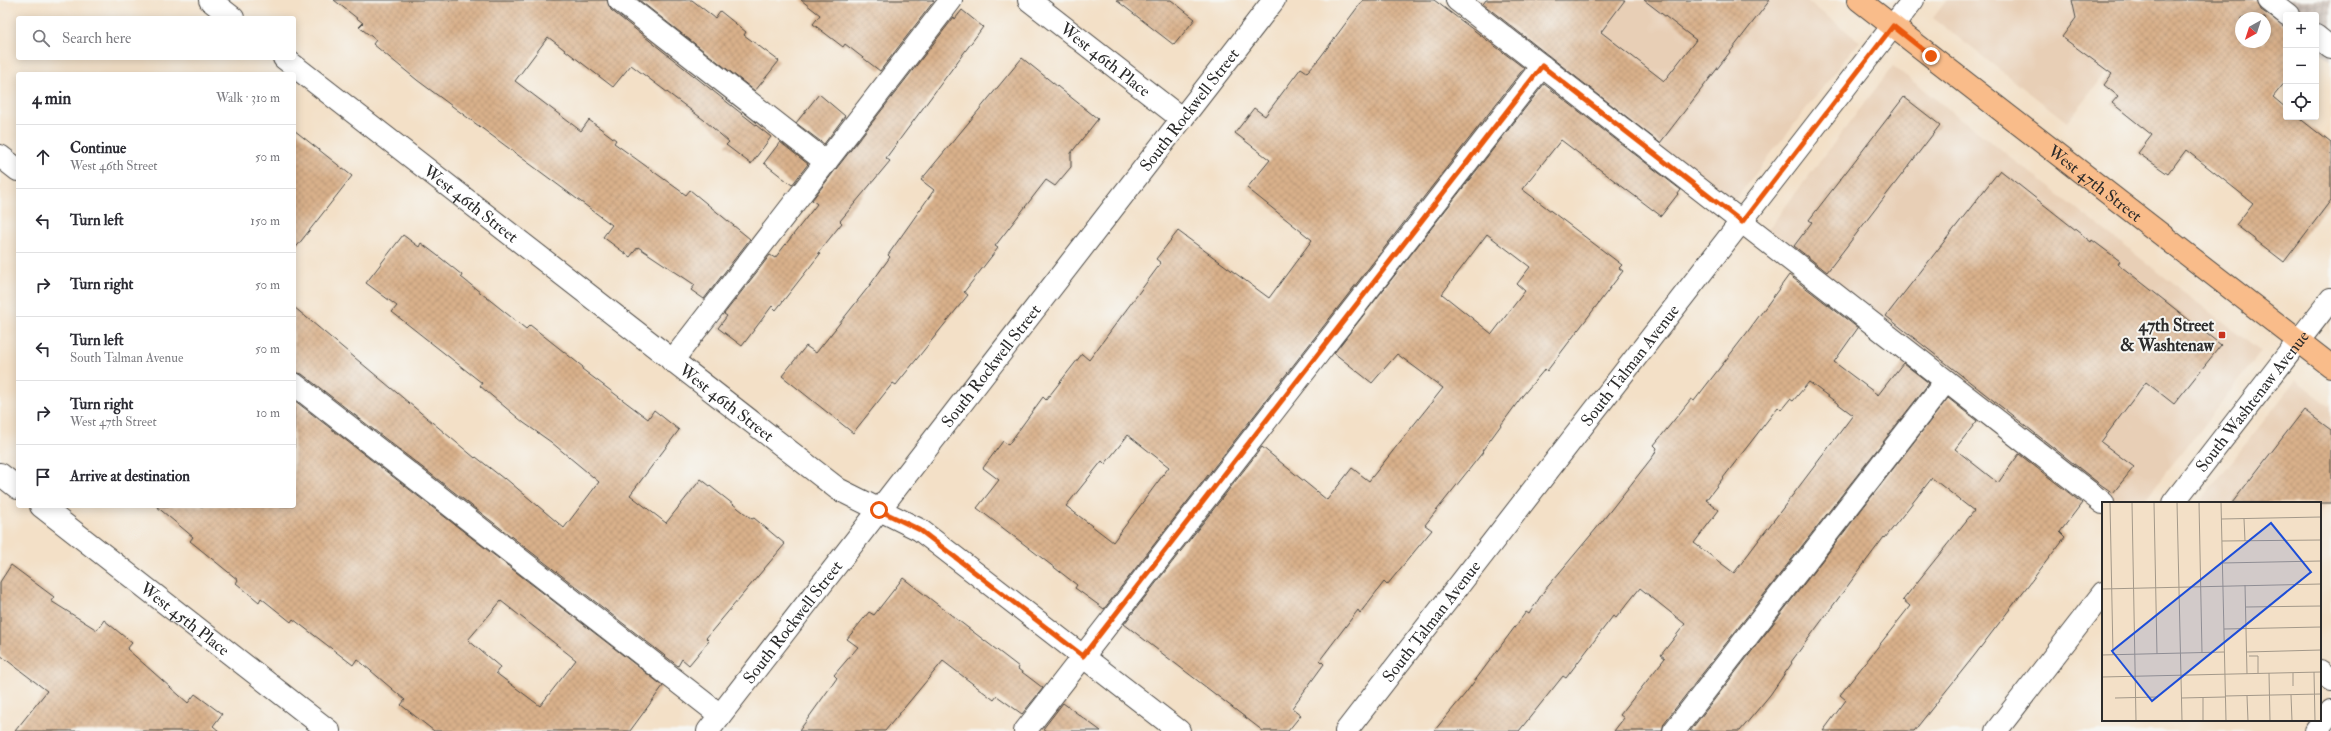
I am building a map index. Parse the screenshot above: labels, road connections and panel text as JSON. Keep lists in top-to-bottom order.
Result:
{
  "streets": {
    "main road": ["West 47th Street"],
    "street": [
      "West 46th Place",
      "South Rockwell Street",
      "West 46th Street",
      "South Talman Avenue",
      "South Washtenaw Avenue",
      "West 45th Place"
    ]
  },
  "crossings": [
    ["West 46th Place", "South Rockwell Street"],
    ["South Rockwell Street", "West 46th Street"],
    ["West 47th Street", "South Talman Avenue"],
    ["West 47th Street", "South Washtenaw Avenue"]
  ],
  "places": {
    "transit": ["47th Street & Washtenaw"]
  },
  "north": "bottom left",
  "page": {
    "map_buttons": ["+", "−"],
    "search": "Search here",
    "heading": ["4 min", "Walk · 310 m"],
    "list": [
      ["Continue", "West 46th Street", "50 m"],
      ["Turn left", "150 m"],
      ["Turn right", "50 m"],
      ["Turn left", "South Talman Avenue", "50 m"],
      ["Turn right", "West 47th Street", "10 m"],
      "Arrive at destination"
    ]
  }
}
